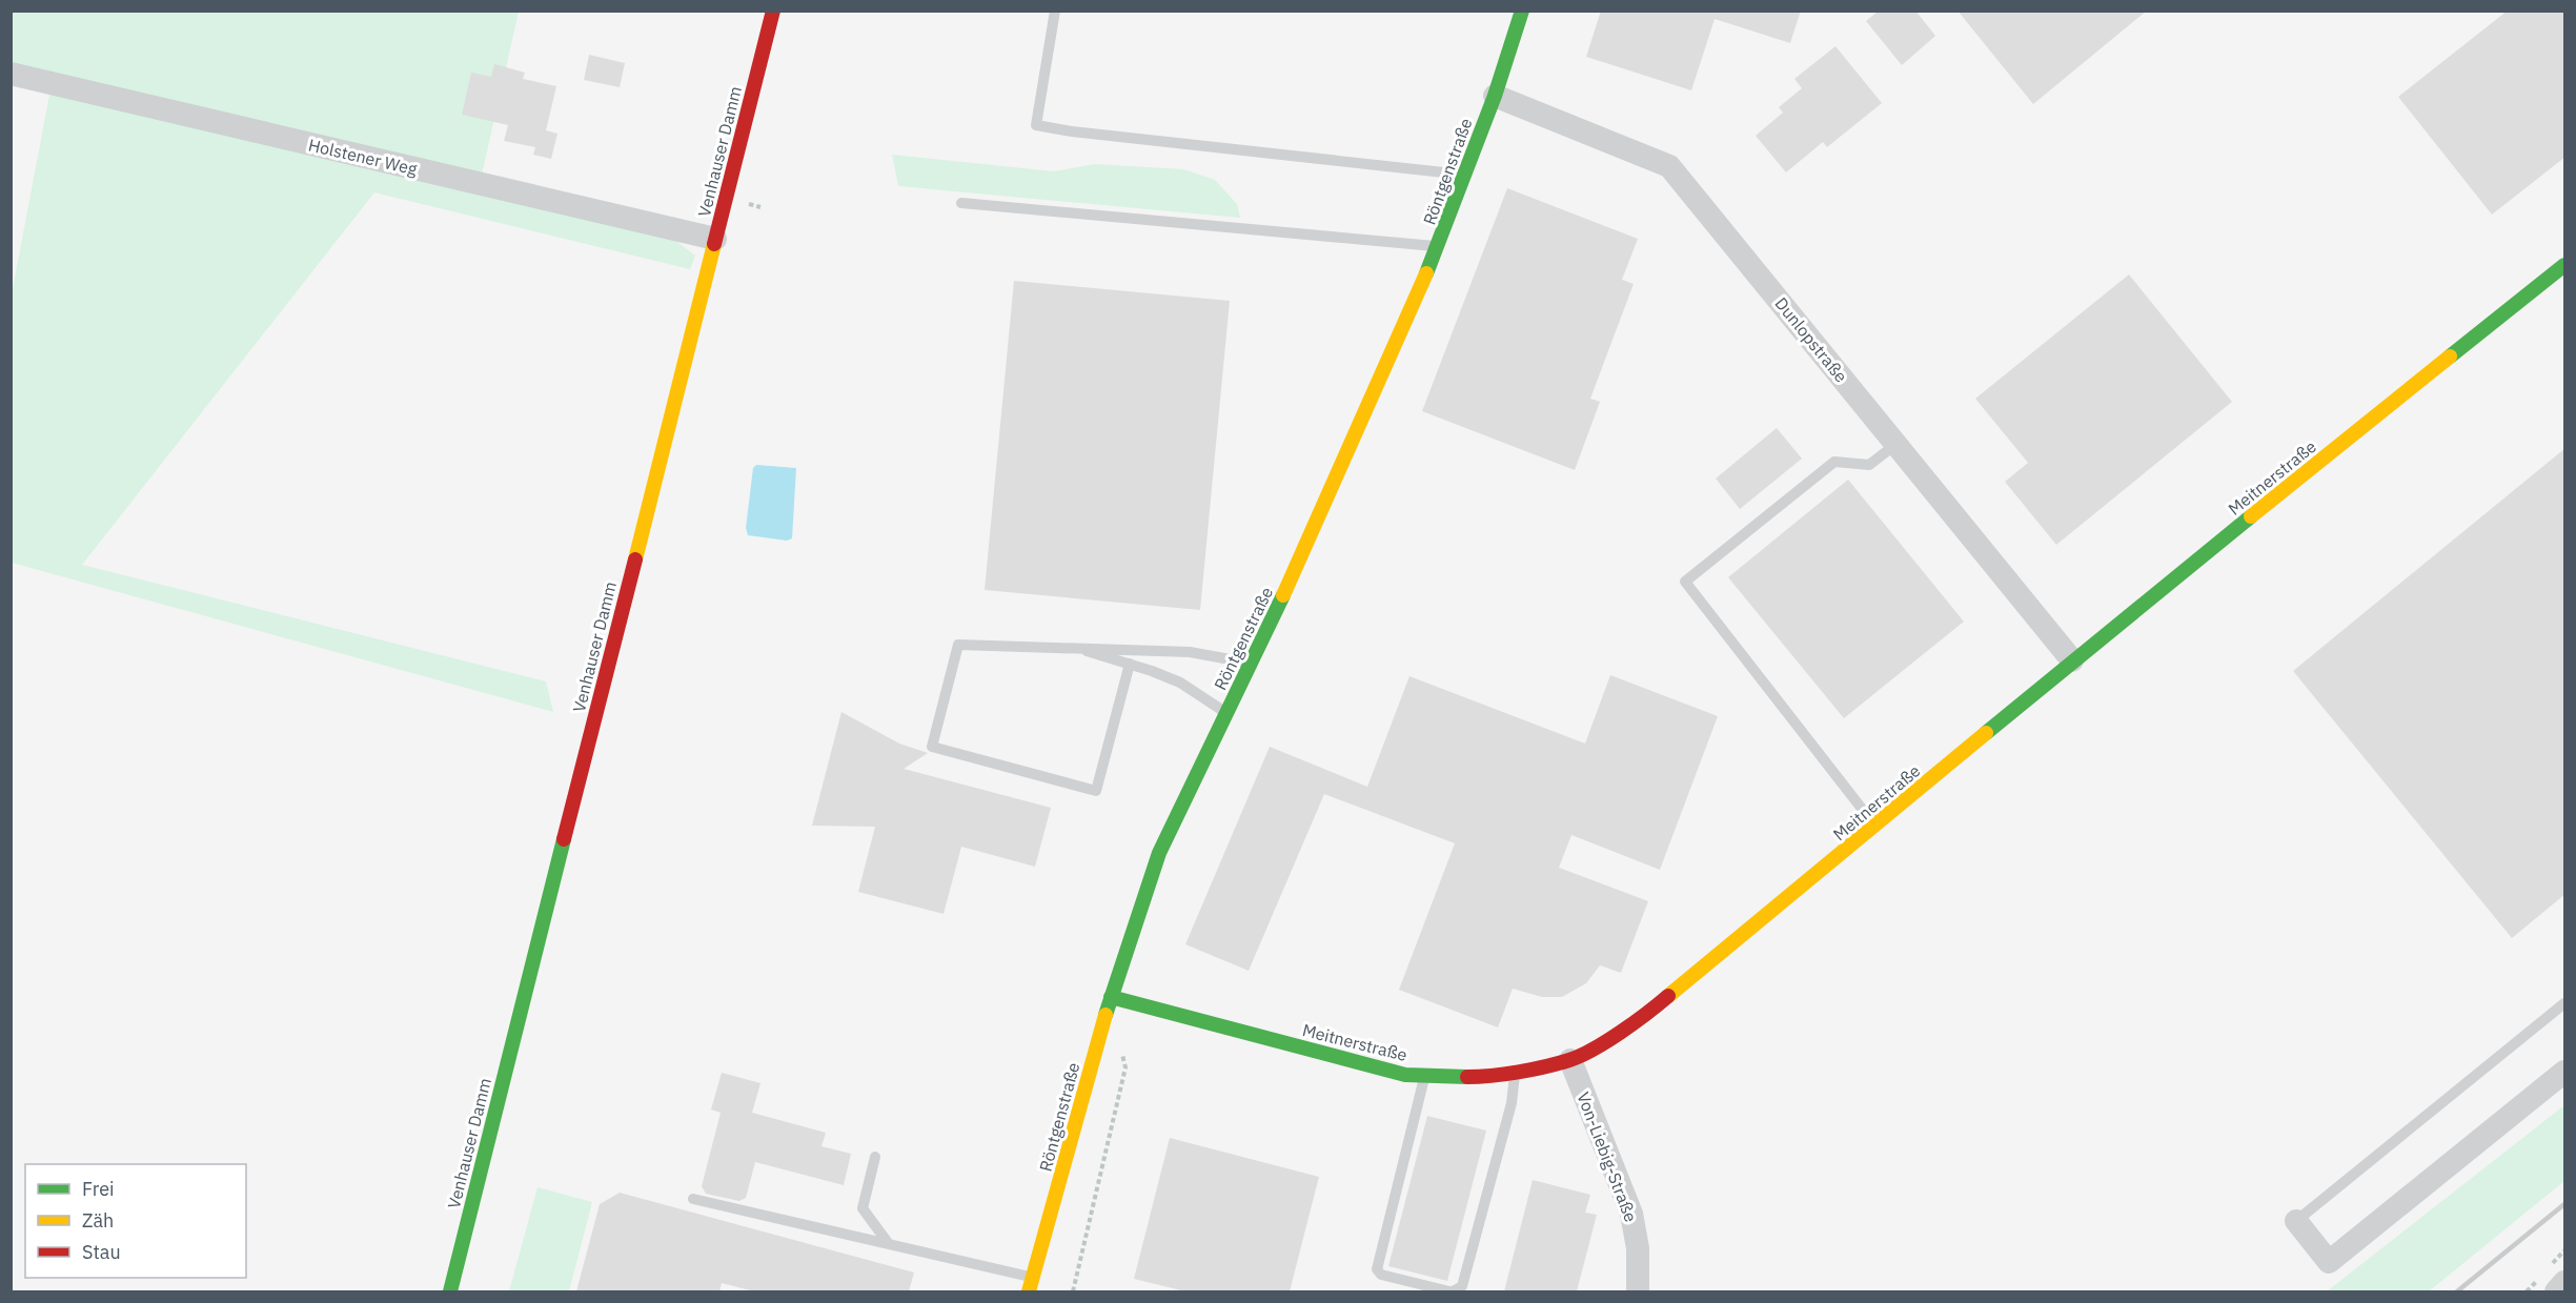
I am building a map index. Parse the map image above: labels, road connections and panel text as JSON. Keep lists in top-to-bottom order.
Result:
{
  "streets": {
    "street": [
      "Venhauser Damm",
      "Holstener Weg",
      "Röntgenstraße",
      "Dunlopstraße",
      "Meitnerstraße",
      "Von-Liebig-Straße"
    ]
  },
  "crossings": [
    ["Venhauser Damm", "Holstener Weg"],
    ["Röntgenstraße", "Dunlopstraße"],
    ["Röntgenstraße", "Meitnerstraße"],
    ["Dunlopstraße", "Meitnerstraße"],
    ["Meitnerstraße", "Von-Liebig-Straße"]
  ],
  "legend": ["Frei", "Zäh", "Stau"]
}
